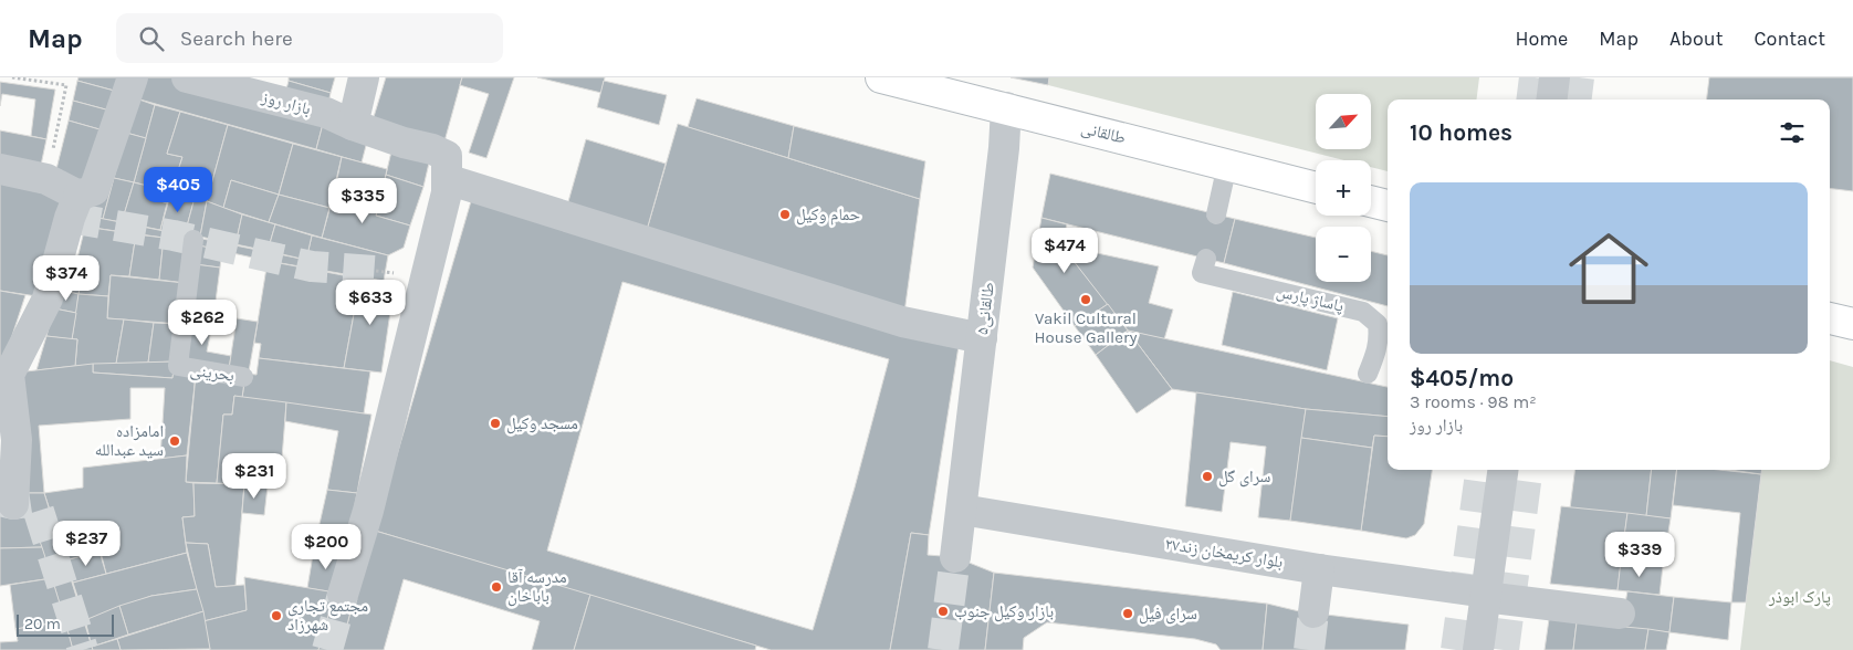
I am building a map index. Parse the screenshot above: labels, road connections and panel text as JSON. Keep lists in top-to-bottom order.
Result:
{
  "streets": {
    "street": [
      "بازار روز",
      "طالقانی",
      "طالقانی۵",
      "بلوار کریمخان زند۲۷"
    ],
    "lane": ["پاساژ پارس", "بحرینی"]
  },
  "crossings": [
    ["طالقانی", "طالقانی۵"],
    ["طالقانی۵", "بلوار کریمخان زند۲۷"]
  ],
  "parks": ["پارک ابوذر"],
  "places": [
    "حمام وکیل",
    "Vakil Cultural House Gallery",
    "مسجد وکیل",
    "امامزاده سید عبدالله",
    "سرای گل",
    "مدرسه آقا باباخان",
    "بازار وکیل جنوب",
    "سرای فیل",
    "مجتمع تجاری شهرزاد"
  ],
  "scale_bar": "20 m",
  "north": "top right",
  "page": {
    "header": "Map",
    "search": "Search here",
    "nav": [
      "Home",
      "Map",
      "About",
      "Contact"
    ],
    "map_buttons": ["+", "−"],
    "heading": "10 homes",
    "list": [
      {
        "name": "$405/mo",
        "note": "3 rooms · 98 m² · بازار روز"
      }
    ],
    "price": [
      "$405",
      "$335",
      "$474",
      "$374",
      "$633",
      "$262",
      "$231",
      "$237",
      "$200",
      "$339"
    ],
    "scale": "20 m"
  }
}
